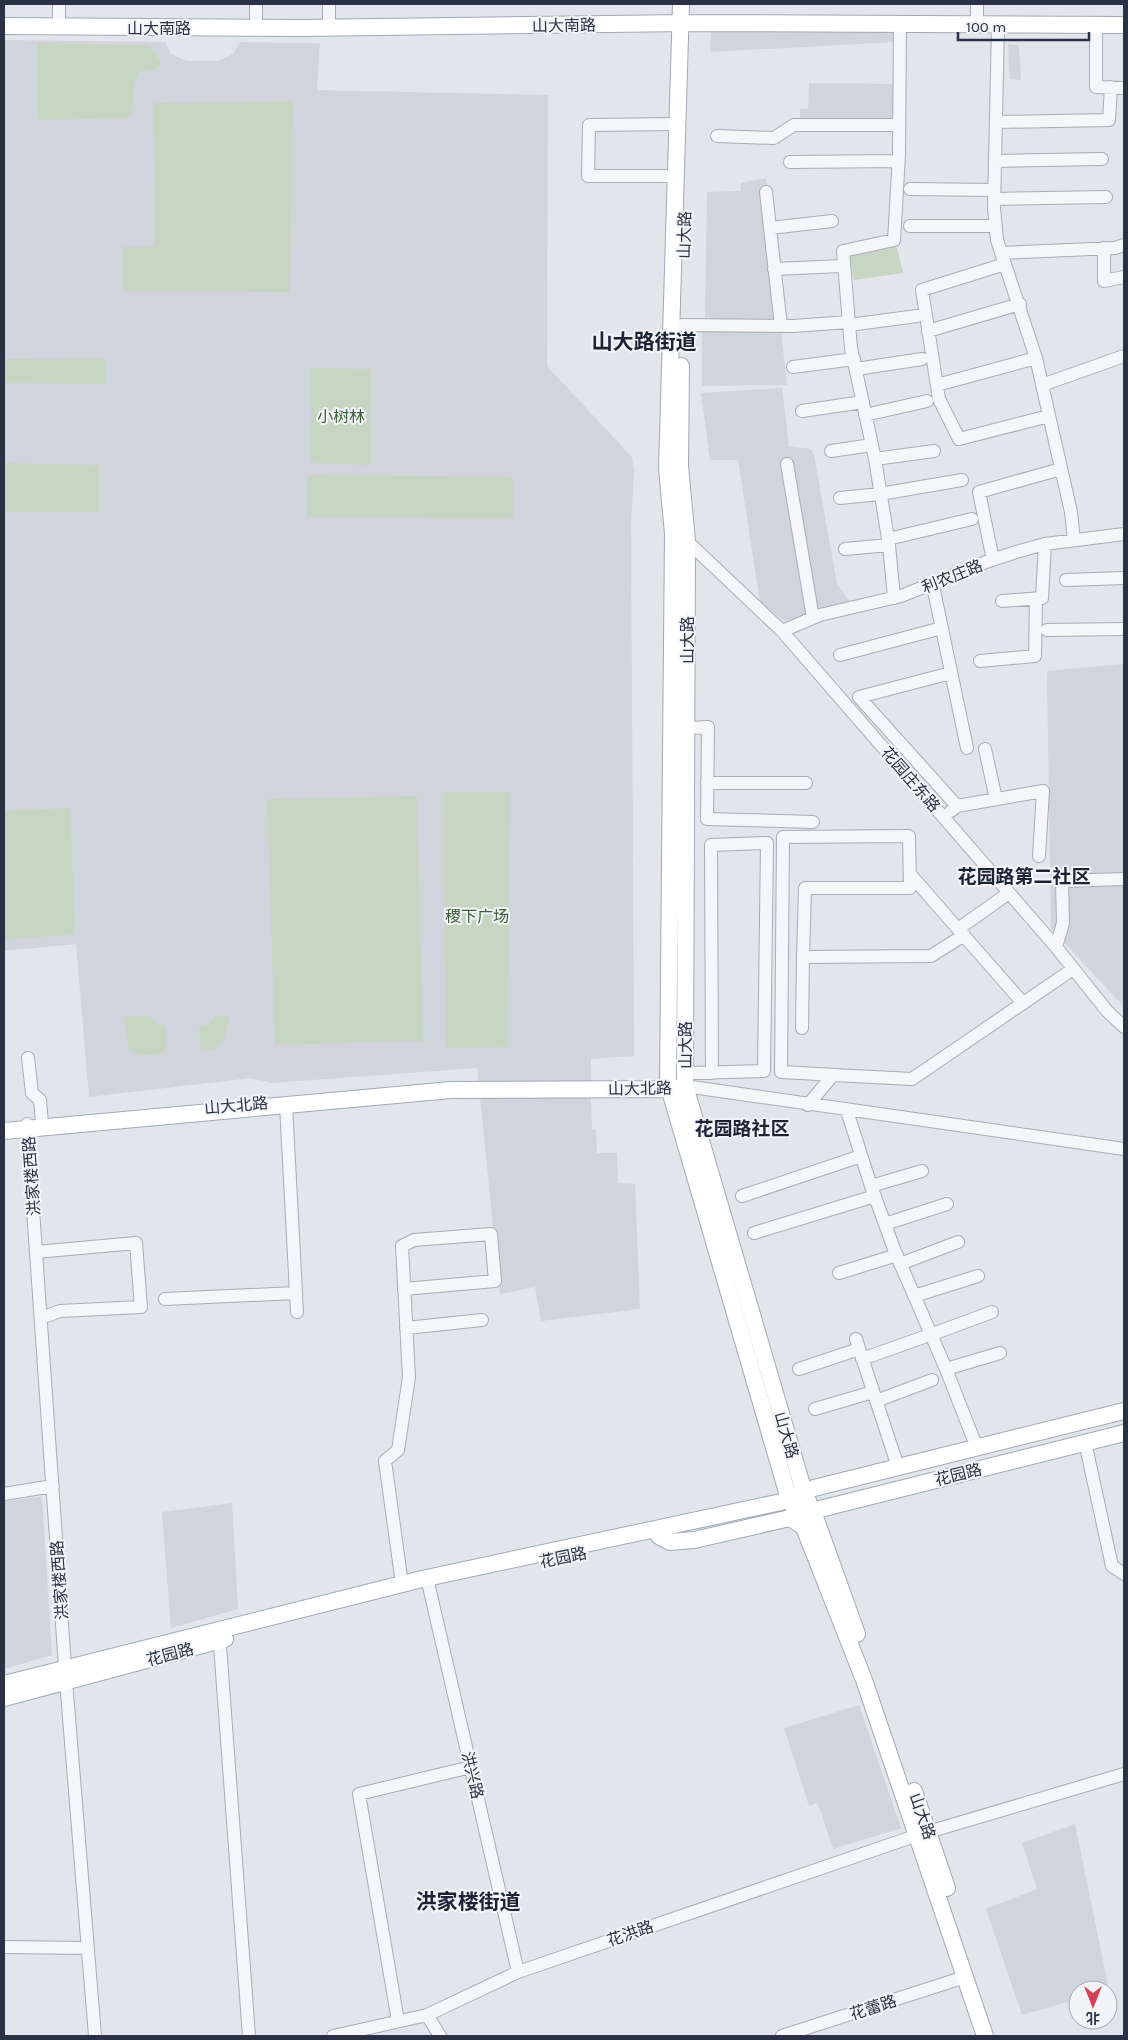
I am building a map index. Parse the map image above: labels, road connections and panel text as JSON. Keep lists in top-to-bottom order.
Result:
{
  "streets": {
    "main road": [
      "山大南路",
      "山大路",
      "山大北路",
      "花园路"
    ],
    "street": [
      "利农庄路",
      "花园庄东路",
      "洪家楼西路",
      "洪兴路",
      "花洪路",
      "花蕾路"
    ]
  },
  "crossings": [
    ["山大南路", "山大路"],
    ["山大路", "花园庄东路"],
    ["山大路", "山大北路"],
    ["山大路", "花园路"],
    ["山大路", "花洪路"],
    ["山大路", "花蕾路"],
    ["利农庄路", "花园庄东路"],
    ["山大北路", "洪家楼西路"],
    ["洪家楼西路", "花园路"],
    ["花园路", "洪兴路"],
    ["洪兴路", "花洪路"]
  ],
  "districts": [
    "山大路街道",
    "花园路第二社区",
    "花园路社区",
    "洪家楼街道"
  ],
  "parks": ["小树林", "稷下广场"],
  "scale_bar": "100 m",
  "north": "bottom"
}
